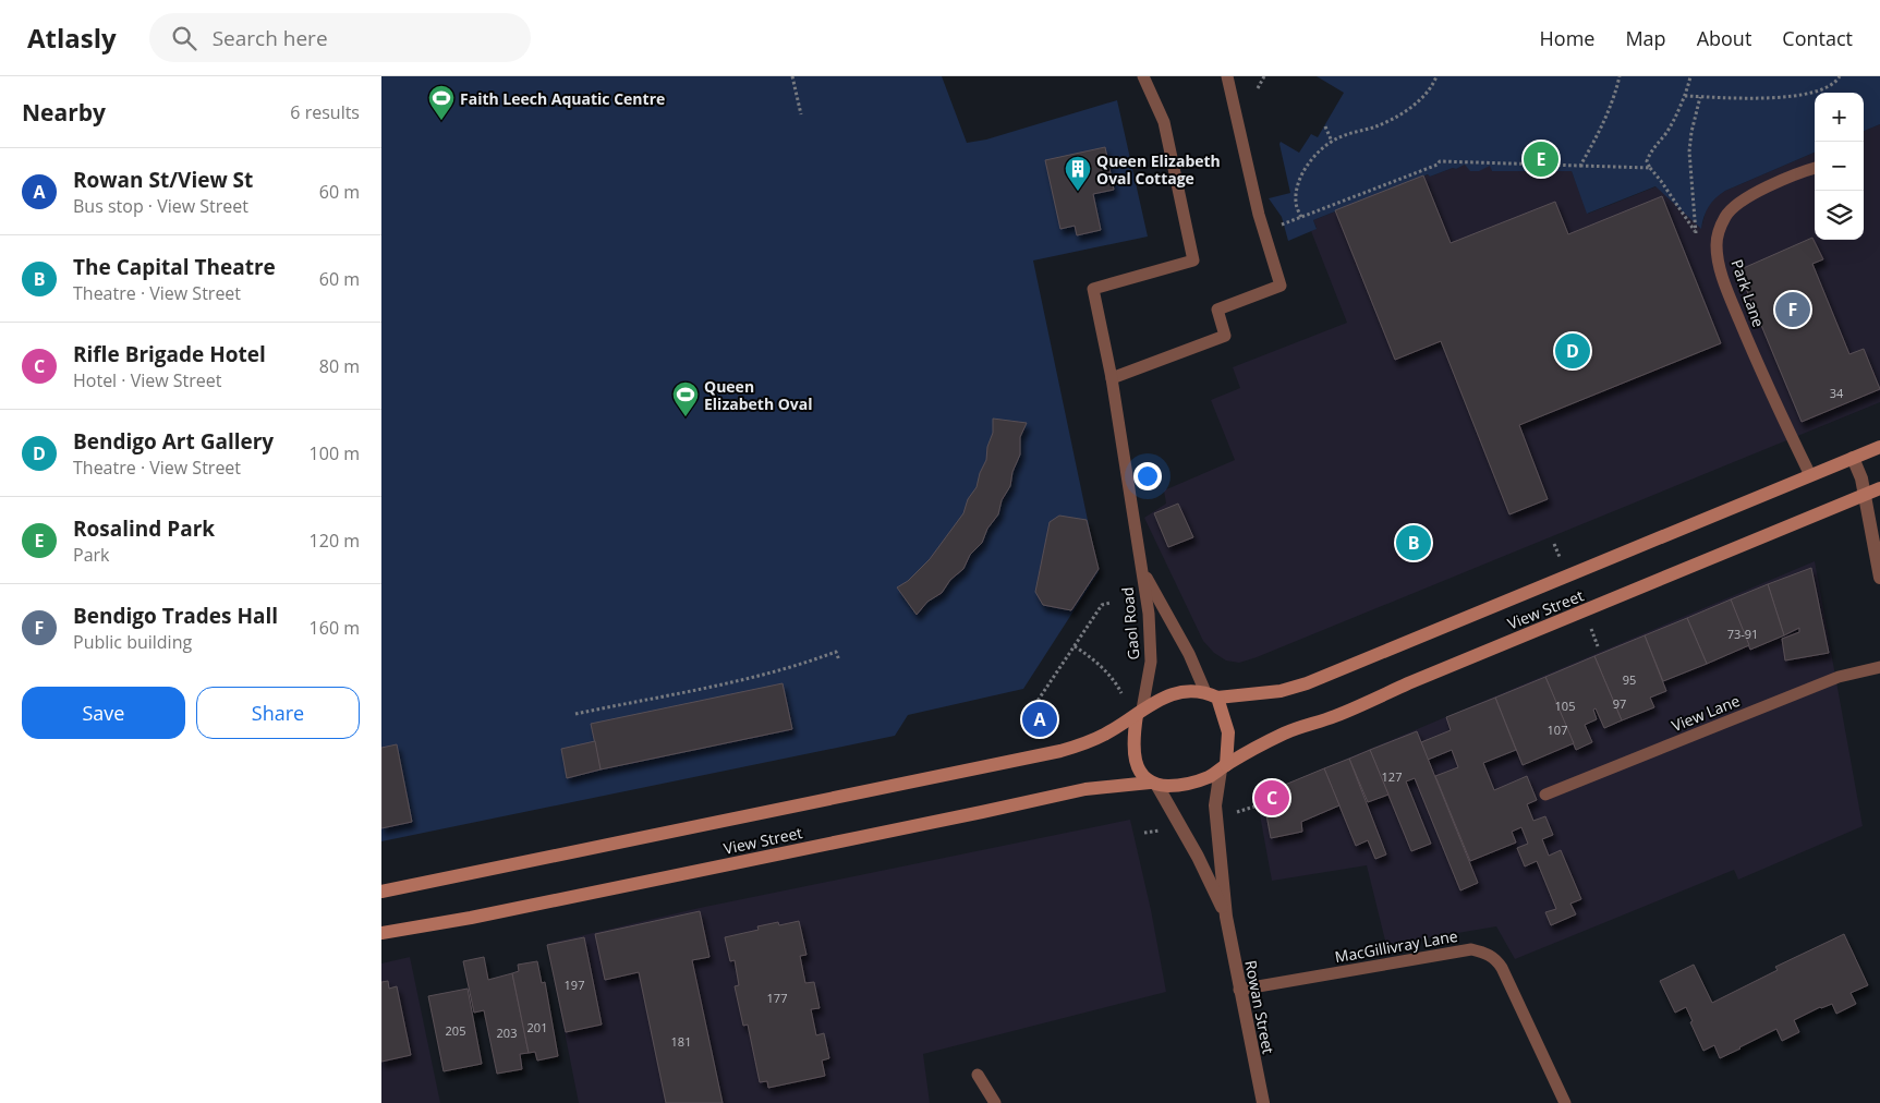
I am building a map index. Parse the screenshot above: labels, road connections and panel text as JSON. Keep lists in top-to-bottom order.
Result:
{
  "streets": {
    "street": ["View Street", "Rowan Street"],
    "lane": [
      "Park Lane",
      "Gaol Road",
      "View Lane",
      "MacGillivray Lane"
    ]
  },
  "crossings": [
    ["Park Lane", "View Street"],
    ["View Street", "Gaol Road"],
    ["View Street", "Rowan Street"],
    ["Gaol Road", "Rowan Street"],
    ["MacGillivray Lane", "Rowan Street"]
  ],
  "places": {
    "sports": ["Faith Leech Aquatic Centre", "Queen Elizabeth Oval"],
    "building": ["Queen Elizabeth Oval Cottage"]
  },
  "house_numbers": [
    "34",
    "73-91",
    "95",
    "97",
    "105",
    "107",
    "127",
    "197",
    "177",
    "201",
    "205",
    "203",
    "181"
  ],
  "page": {
    "header": "Atlasly",
    "search": "Search here",
    "nav": [
      "Home",
      "Map",
      "About",
      "Contact"
    ],
    "heading": ["Nearby", "6 results"],
    "map_buttons": ["+", "−"],
    "pins": [
      "E",
      "F",
      "D",
      "B",
      "A",
      "C"
    ],
    "list": [
      {
        "mark": "A",
        "name": "Rowan St/View St",
        "note": "Bus stop · View Street",
        "value": "60 m"
      },
      {
        "mark": "B",
        "name": "The Capital Theatre",
        "note": "Theatre · View Street",
        "value": "60 m"
      },
      {
        "mark": "C",
        "name": "Rifle Brigade Hotel",
        "note": "Hotel · View Street",
        "value": "80 m"
      },
      {
        "mark": "D",
        "name": "Bendigo Art Gallery",
        "note": "Theatre · View Street",
        "value": "100 m"
      },
      {
        "mark": "E",
        "name": "Rosalind Park",
        "note": "Park",
        "value": "120 m"
      },
      {
        "mark": "F",
        "name": "Bendigo Trades Hall",
        "note": "Public building",
        "value": "160 m"
      }
    ],
    "buttons": ["Save", "Share"]
  }
}
